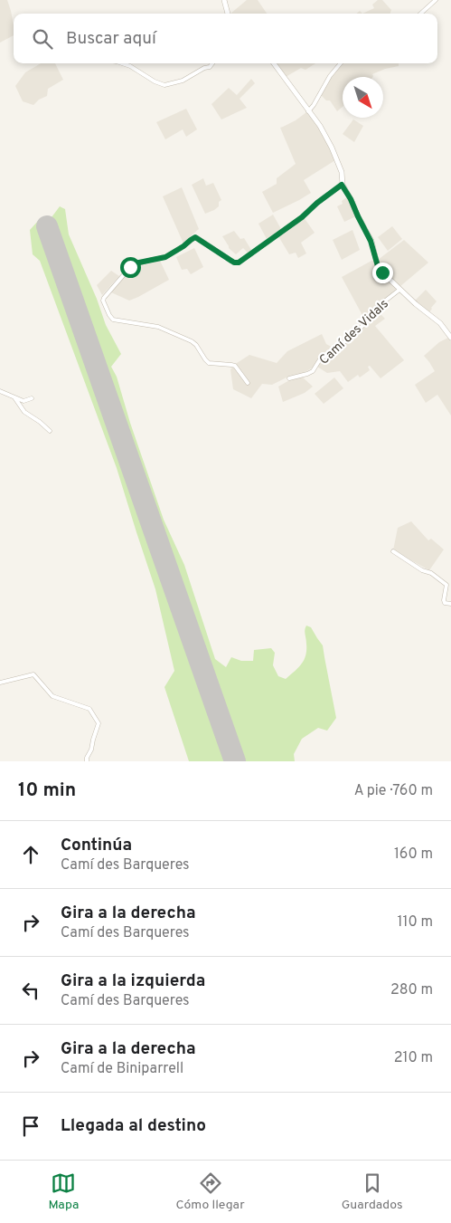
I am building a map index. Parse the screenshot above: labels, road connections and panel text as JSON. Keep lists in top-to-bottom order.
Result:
{
  "streets": {
    "street": ["Camí des Vidals"]
  },
  "north": "bottom right",
  "page": {
    "search": "Buscar aquí",
    "heading": ["10 min", "A pie · 760 m"],
    "list": [
      ["Continúa", "Camí des Barqueres", "160 m"],
      ["Gira a la derecha", "Camí des Barqueres", "110 m"],
      ["Gira a la izquierda", "Camí des Barqueres", "280 m"],
      ["Gira a la derecha", "Camí de Biniparrell", "210 m"],
      "Llegada al destino"
    ],
    "nav": ["Mapa", "Cómo llegar", "Guardados"]
  }
}
